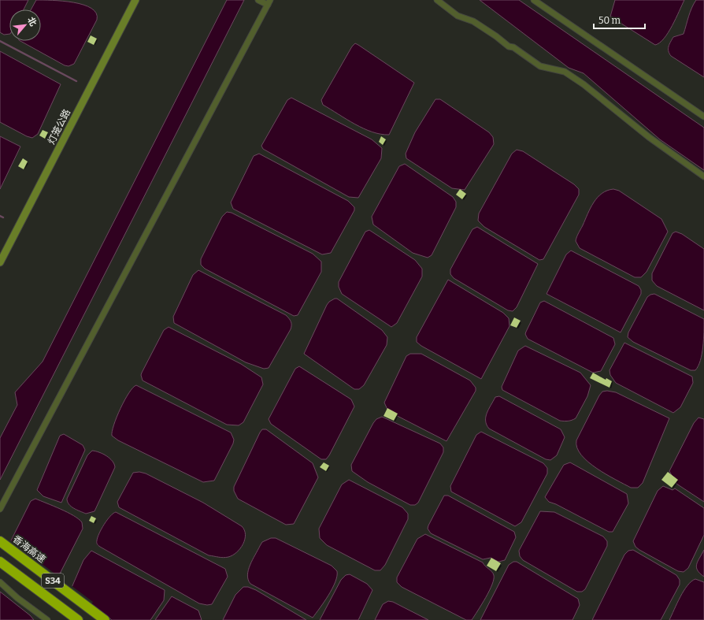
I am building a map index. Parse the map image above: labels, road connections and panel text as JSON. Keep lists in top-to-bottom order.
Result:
{
  "streets": {
    "highway": ["香海高速", "S34"],
    "street": ["灯笼公路"]
  },
  "scale_bar": "50 m",
  "north": "top right"
}
